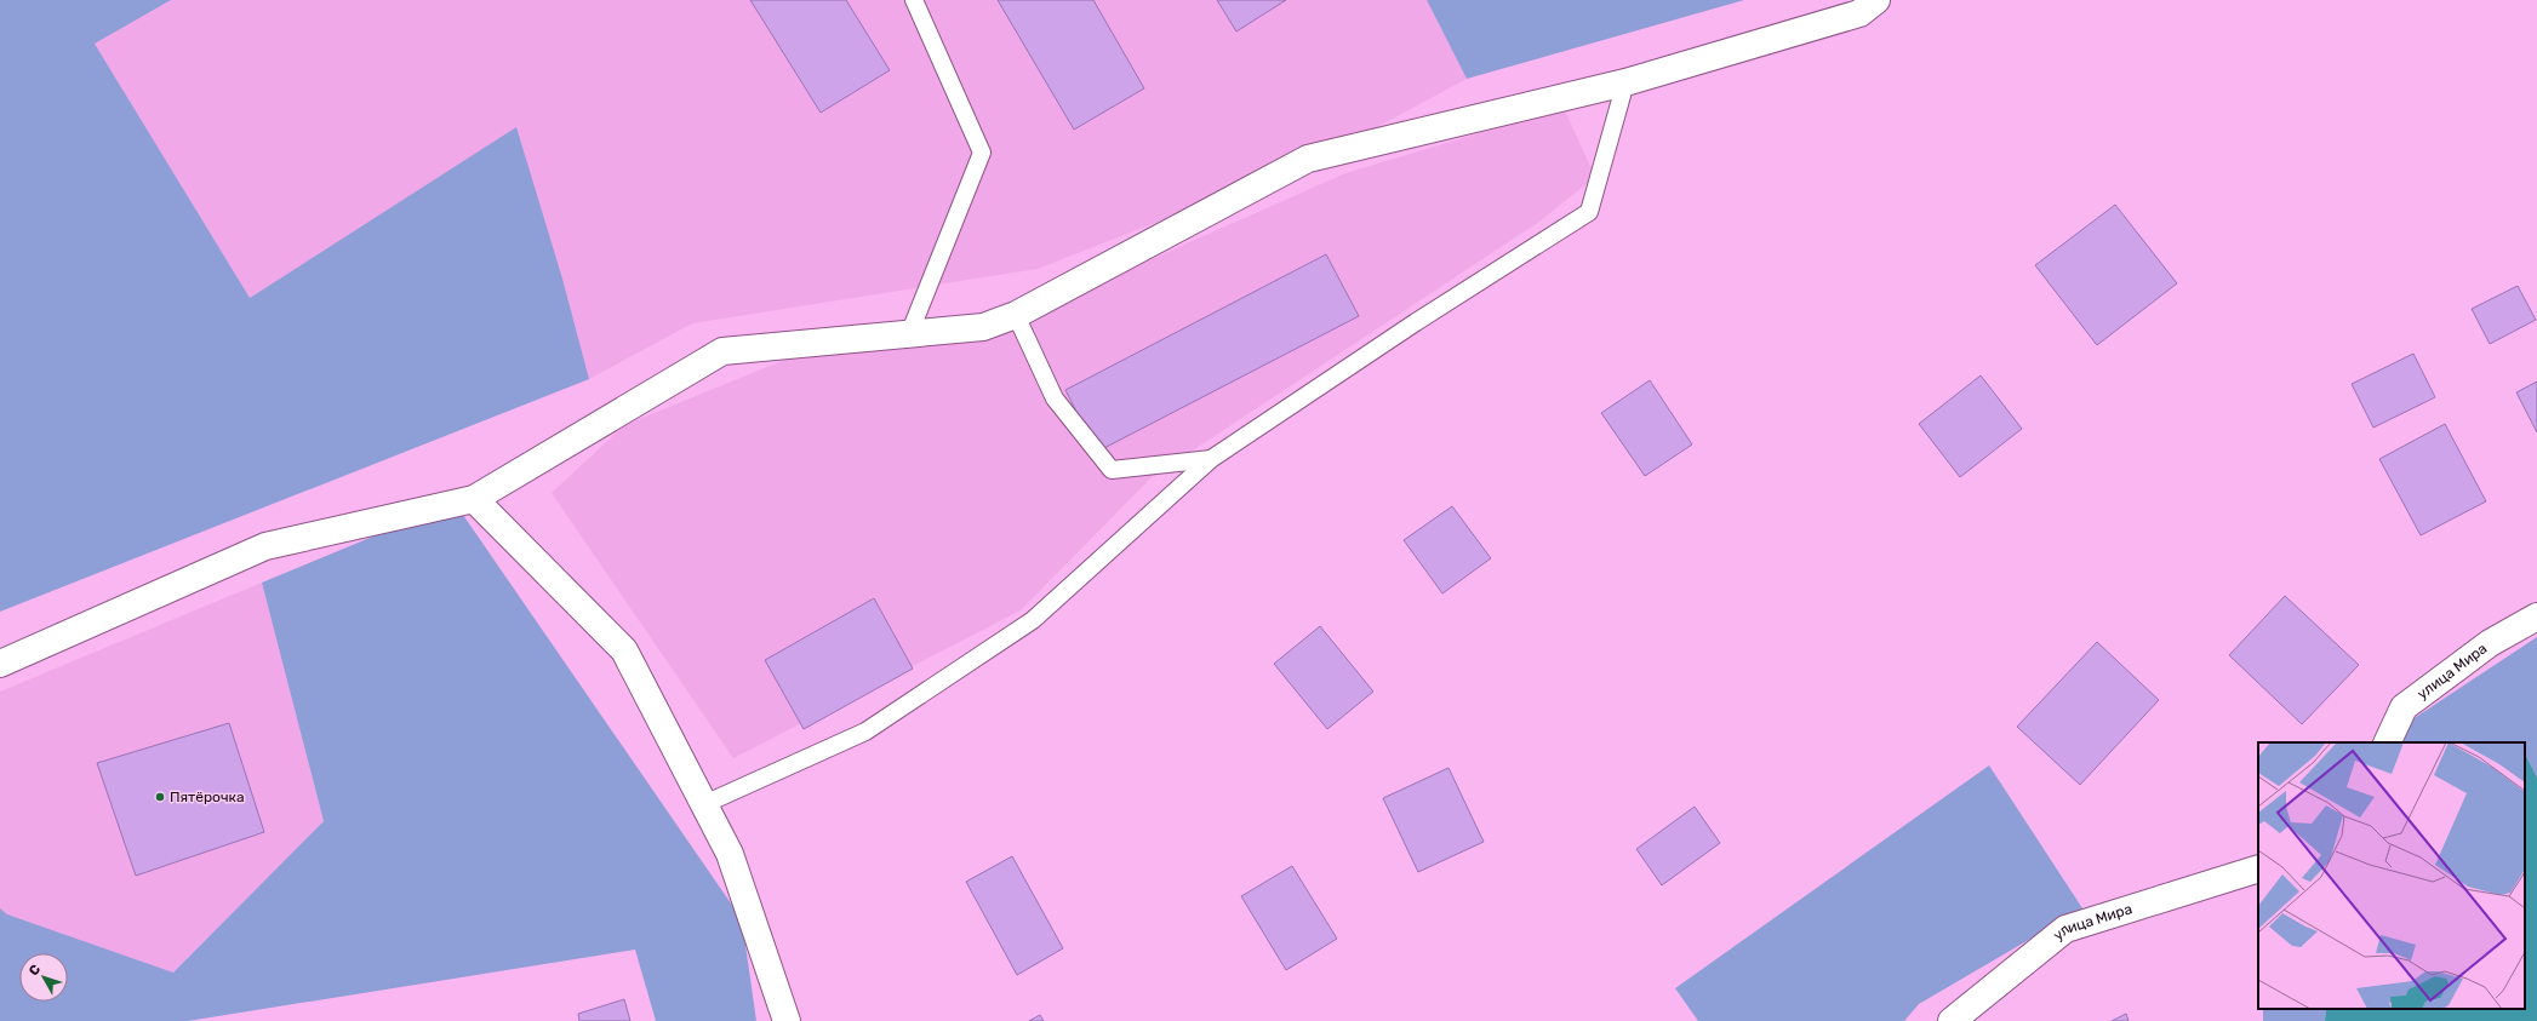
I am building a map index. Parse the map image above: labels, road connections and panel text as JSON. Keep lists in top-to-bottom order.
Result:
{
  "streets": {
    "street": ["улица Мира"]
  },
  "places": ["Пятёрочка"],
  "north": "top left"
}
